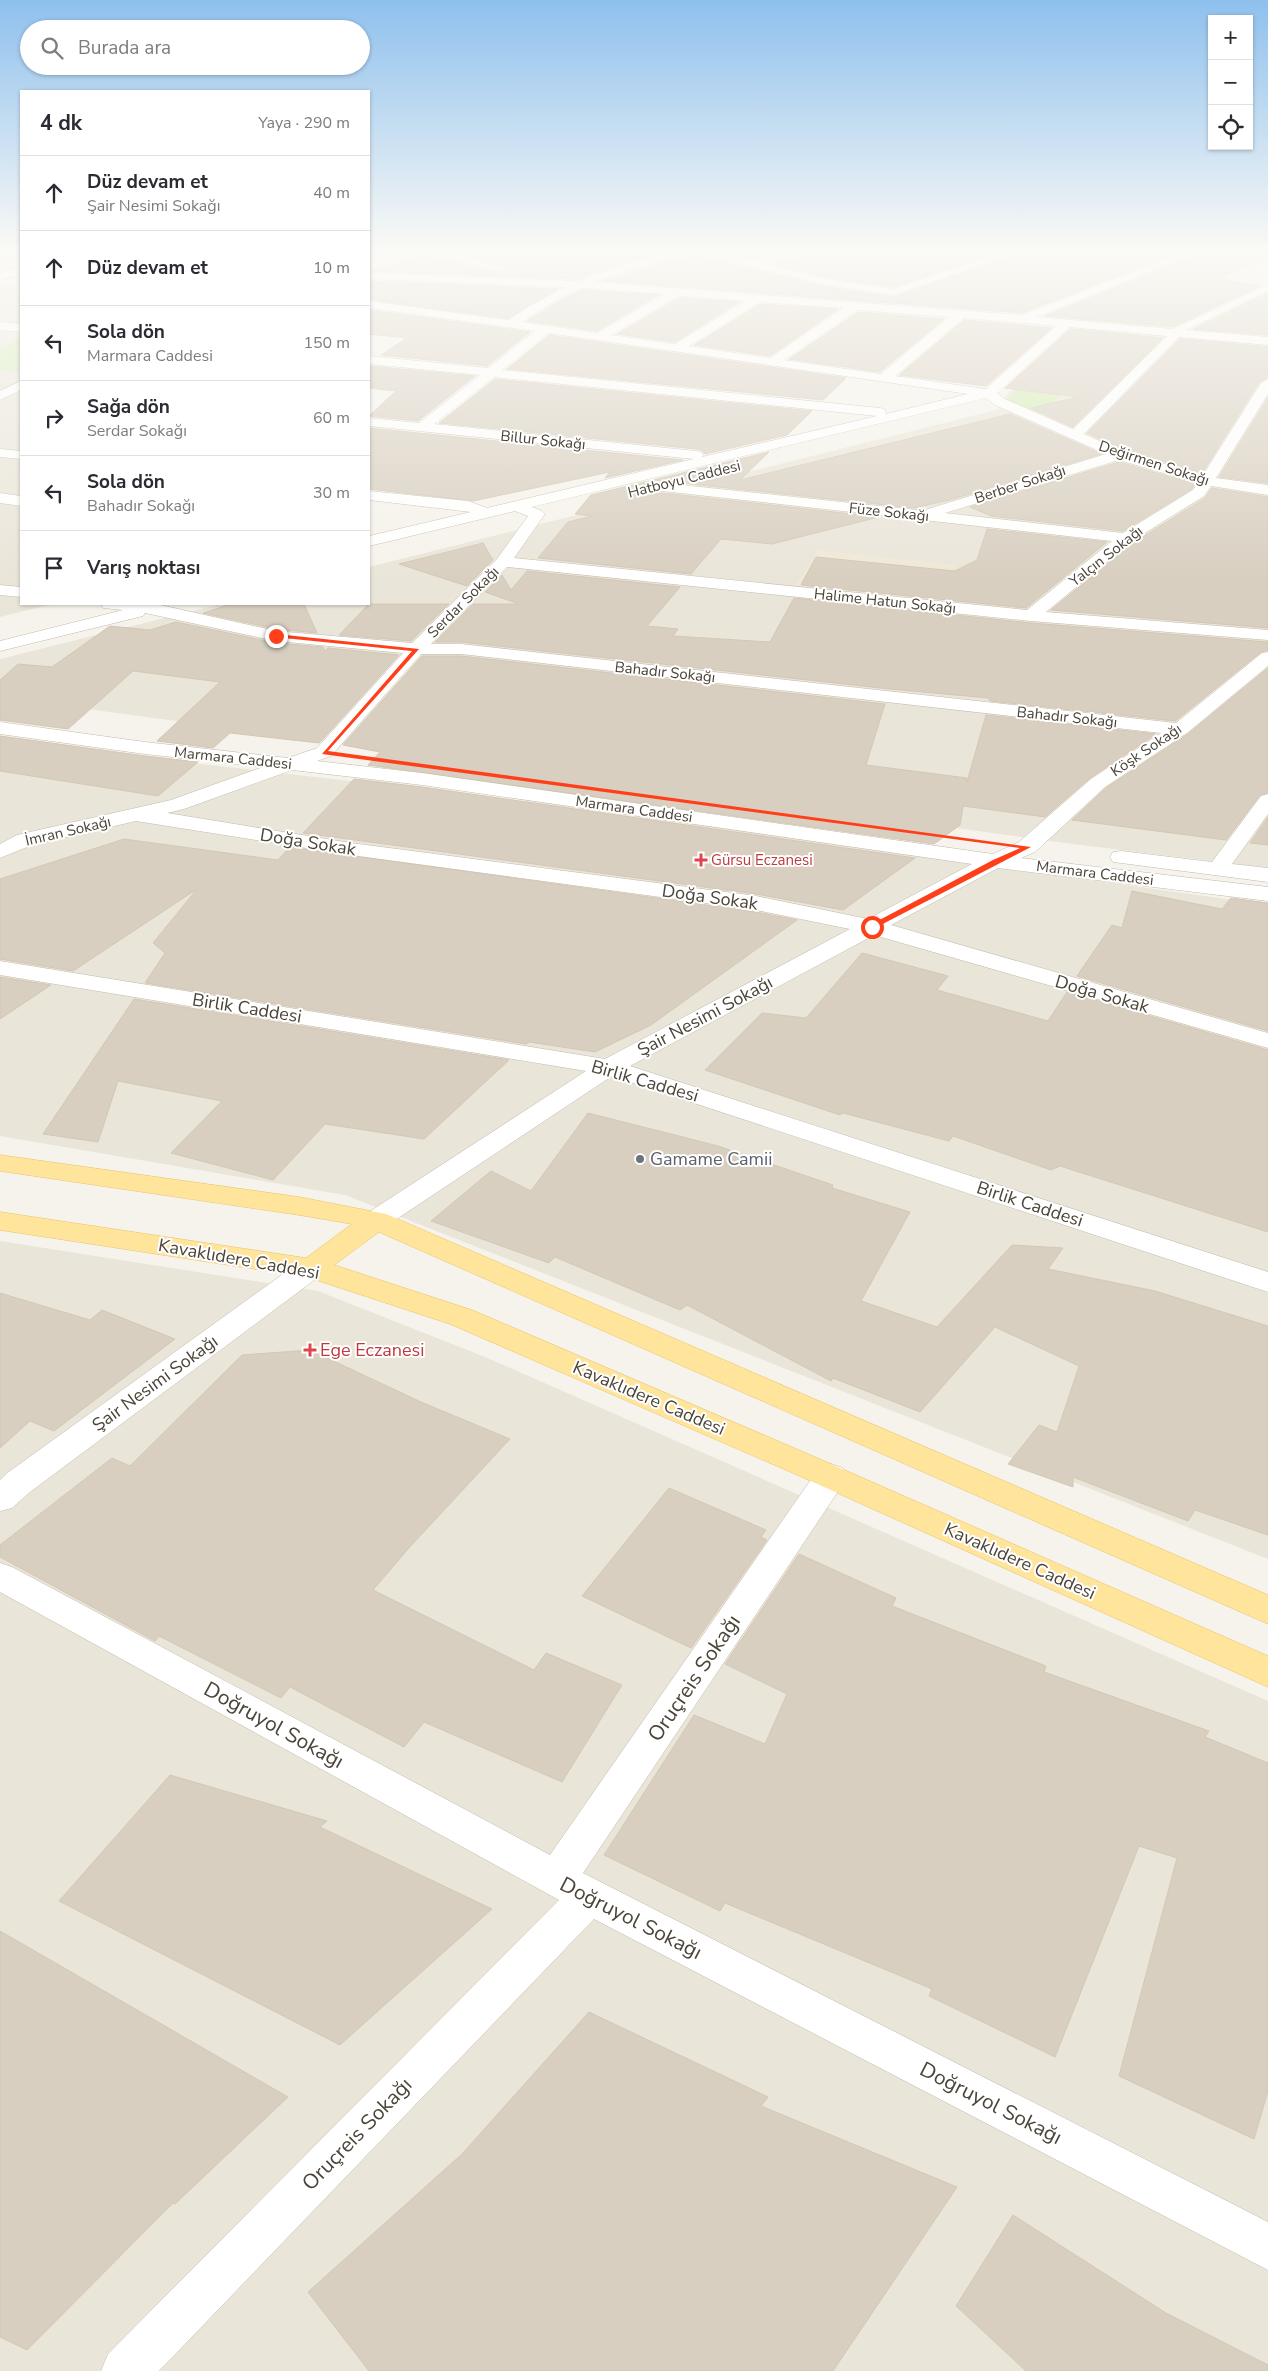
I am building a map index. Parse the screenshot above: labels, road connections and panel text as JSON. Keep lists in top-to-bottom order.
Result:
{
  "streets": {
    "main road": ["Kavaklıdere Caddesi"],
    "street": [
      "Billur Sokağı",
      "Değirmen Sokağı",
      "Hatboyu Caddesi",
      "Berber Sokağı",
      "Füze Sokağı",
      "Yalçın Sokağı",
      "Halime Hatun Sokağı",
      "Serdar Sokağı",
      "Bahadır Sokağı",
      "Köşk Sokağı",
      "Marmara Caddesi",
      "İmran Sokağı",
      "Doğa Sokak",
      "Birlik Caddesi",
      "Şair Nesimi Sokağı",
      "Oruçreis Sokağı",
      "Doğruyol Sokağı"
    ]
  },
  "crossings": [
    ["Billur Sokağı", "Hatboyu Caddesi"],
    ["Değirmen Sokağı", "Hatboyu Caddesi"],
    ["Değirmen Sokağı", "Berber Sokağı"],
    ["Değirmen Sokağı", "Yalçın Sokağı"],
    ["Hatboyu Caddesi", "Füze Sokağı"],
    ["Hatboyu Caddesi", "Serdar Sokağı"],
    ["Berber Sokağı", "Füze Sokağı"],
    ["Füze Sokağı", "Yalçın Sokağı"],
    ["Yalçın Sokağı", "Halime Hatun Sokağı"],
    ["Halime Hatun Sokağı", "Serdar Sokağı"],
    ["Serdar Sokağı", "Bahadır Sokağı"],
    ["Serdar Sokağı", "Marmara Caddesi"],
    ["Serdar Sokağı", "İmran Sokağı"],
    ["Bahadır Sokağı", "Köşk Sokağı"],
    ["Köşk Sokağı", "Marmara Caddesi"],
    ["Köşk Sokağı", "Şair Nesimi Sokağı"],
    ["Marmara Caddesi", "İmran Sokağı"],
    ["Marmara Caddesi", "Şair Nesimi Sokağı"],
    ["İmran Sokağı", "Doğa Sokak"],
    ["Doğa Sokak", "Şair Nesimi Sokağı"],
    ["Birlik Caddesi", "Şair Nesimi Sokağı"],
    ["Şair Nesimi Sokağı", "Kavaklıdere Caddesi"],
    ["Kavaklıdere Caddesi", "Oruçreis Sokağı"],
    ["Oruçreis Sokağı", "Doğruyol Sokağı"]
  ],
  "places": {
    "health": ["Gürsu Eczanesi", "Ege Eczanesi"],
    "other": ["Gamame Camii"]
  },
  "page": {
    "map_buttons": ["+", "−"],
    "search": "Burada ara",
    "heading": ["4 dk", "Yaya · 290 m"],
    "list": [
      ["Düz devam et", "Şair Nesimi Sokağı", "40 m"],
      ["Düz devam et", "10 m"],
      ["Sola dön", "Marmara Caddesi", "150 m"],
      ["Sağa dön", "Serdar Sokağı", "60 m"],
      ["Sola dön", "Bahadır Sokağı", "30 m"],
      "Varış noktası"
    ]
  }
}
